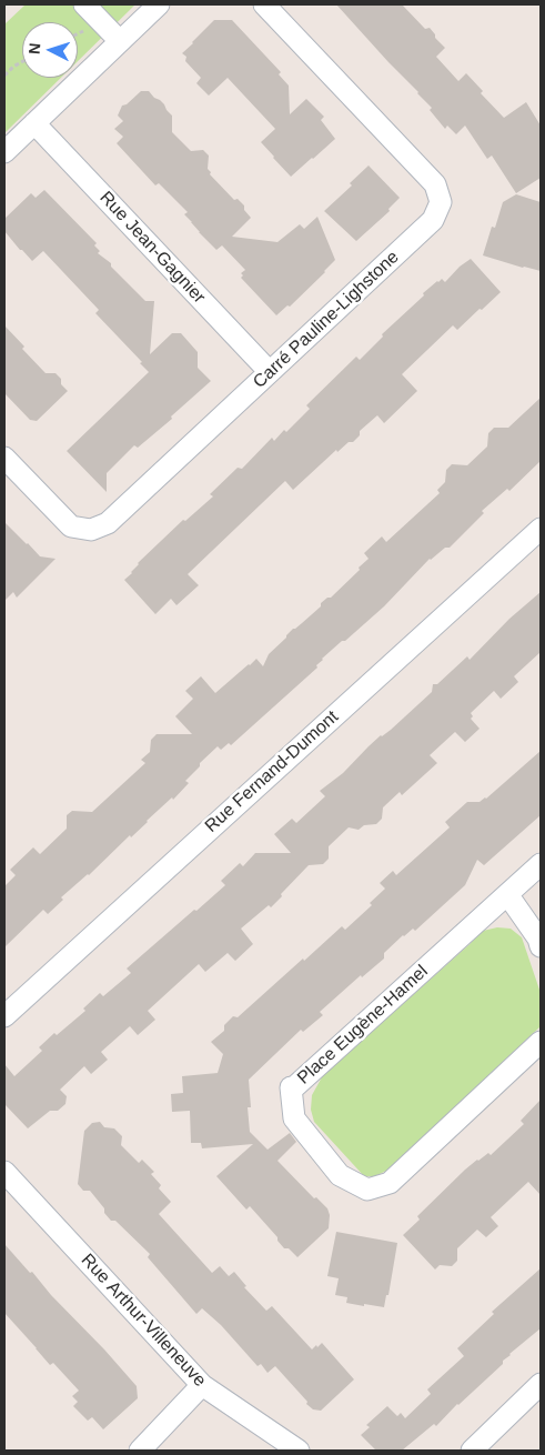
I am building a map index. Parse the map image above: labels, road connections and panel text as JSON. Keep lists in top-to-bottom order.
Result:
{
  "streets": {
    "street": [
      "Rue Jean-Gagnier",
      "Carré Pauline-Lighstone",
      "Rue Fernand-Dumont",
      "Place Eugène-Hamel",
      "Rue Arthur-Villeneuve"
    ]
  },
  "crossings": [
    ["Rue Jean-Gagnier", "Carré Pauline-Lighstone"]
  ],
  "north": "left"
}
